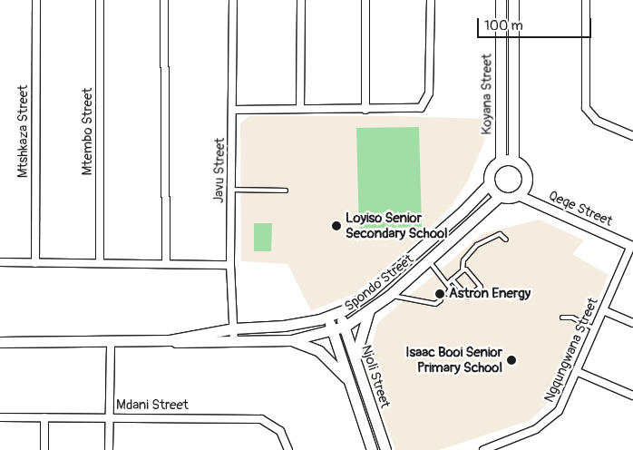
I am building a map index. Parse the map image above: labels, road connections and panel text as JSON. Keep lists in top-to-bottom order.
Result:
{
  "streets": {
    "main road": ["Koyana Street", "Spondo Street", "Njoli Street"],
    "street": [
      "Mtshkaza Street",
      "Mtembo Street",
      "Javu Street",
      "Qeqe Street",
      "Ngqungwana Street",
      "Mdani Street"
    ]
  },
  "crossings": [
    ["Koyana Street", "Qeqe Street"],
    ["Koyana Street", "Spondo Street"],
    ["Javu Street", "Spondo Street"],
    ["Qeqe Street", "Spondo Street"],
    ["Qeqe Street", "Ngqungwana Street"],
    ["Spondo Street", "Njoli Street"]
  ],
  "places": ["Loyiso Senior Secondary School", "Astron Energy", "Isaac Booi Senior Primary School"],
  "scale_bar": "100 m"
}
